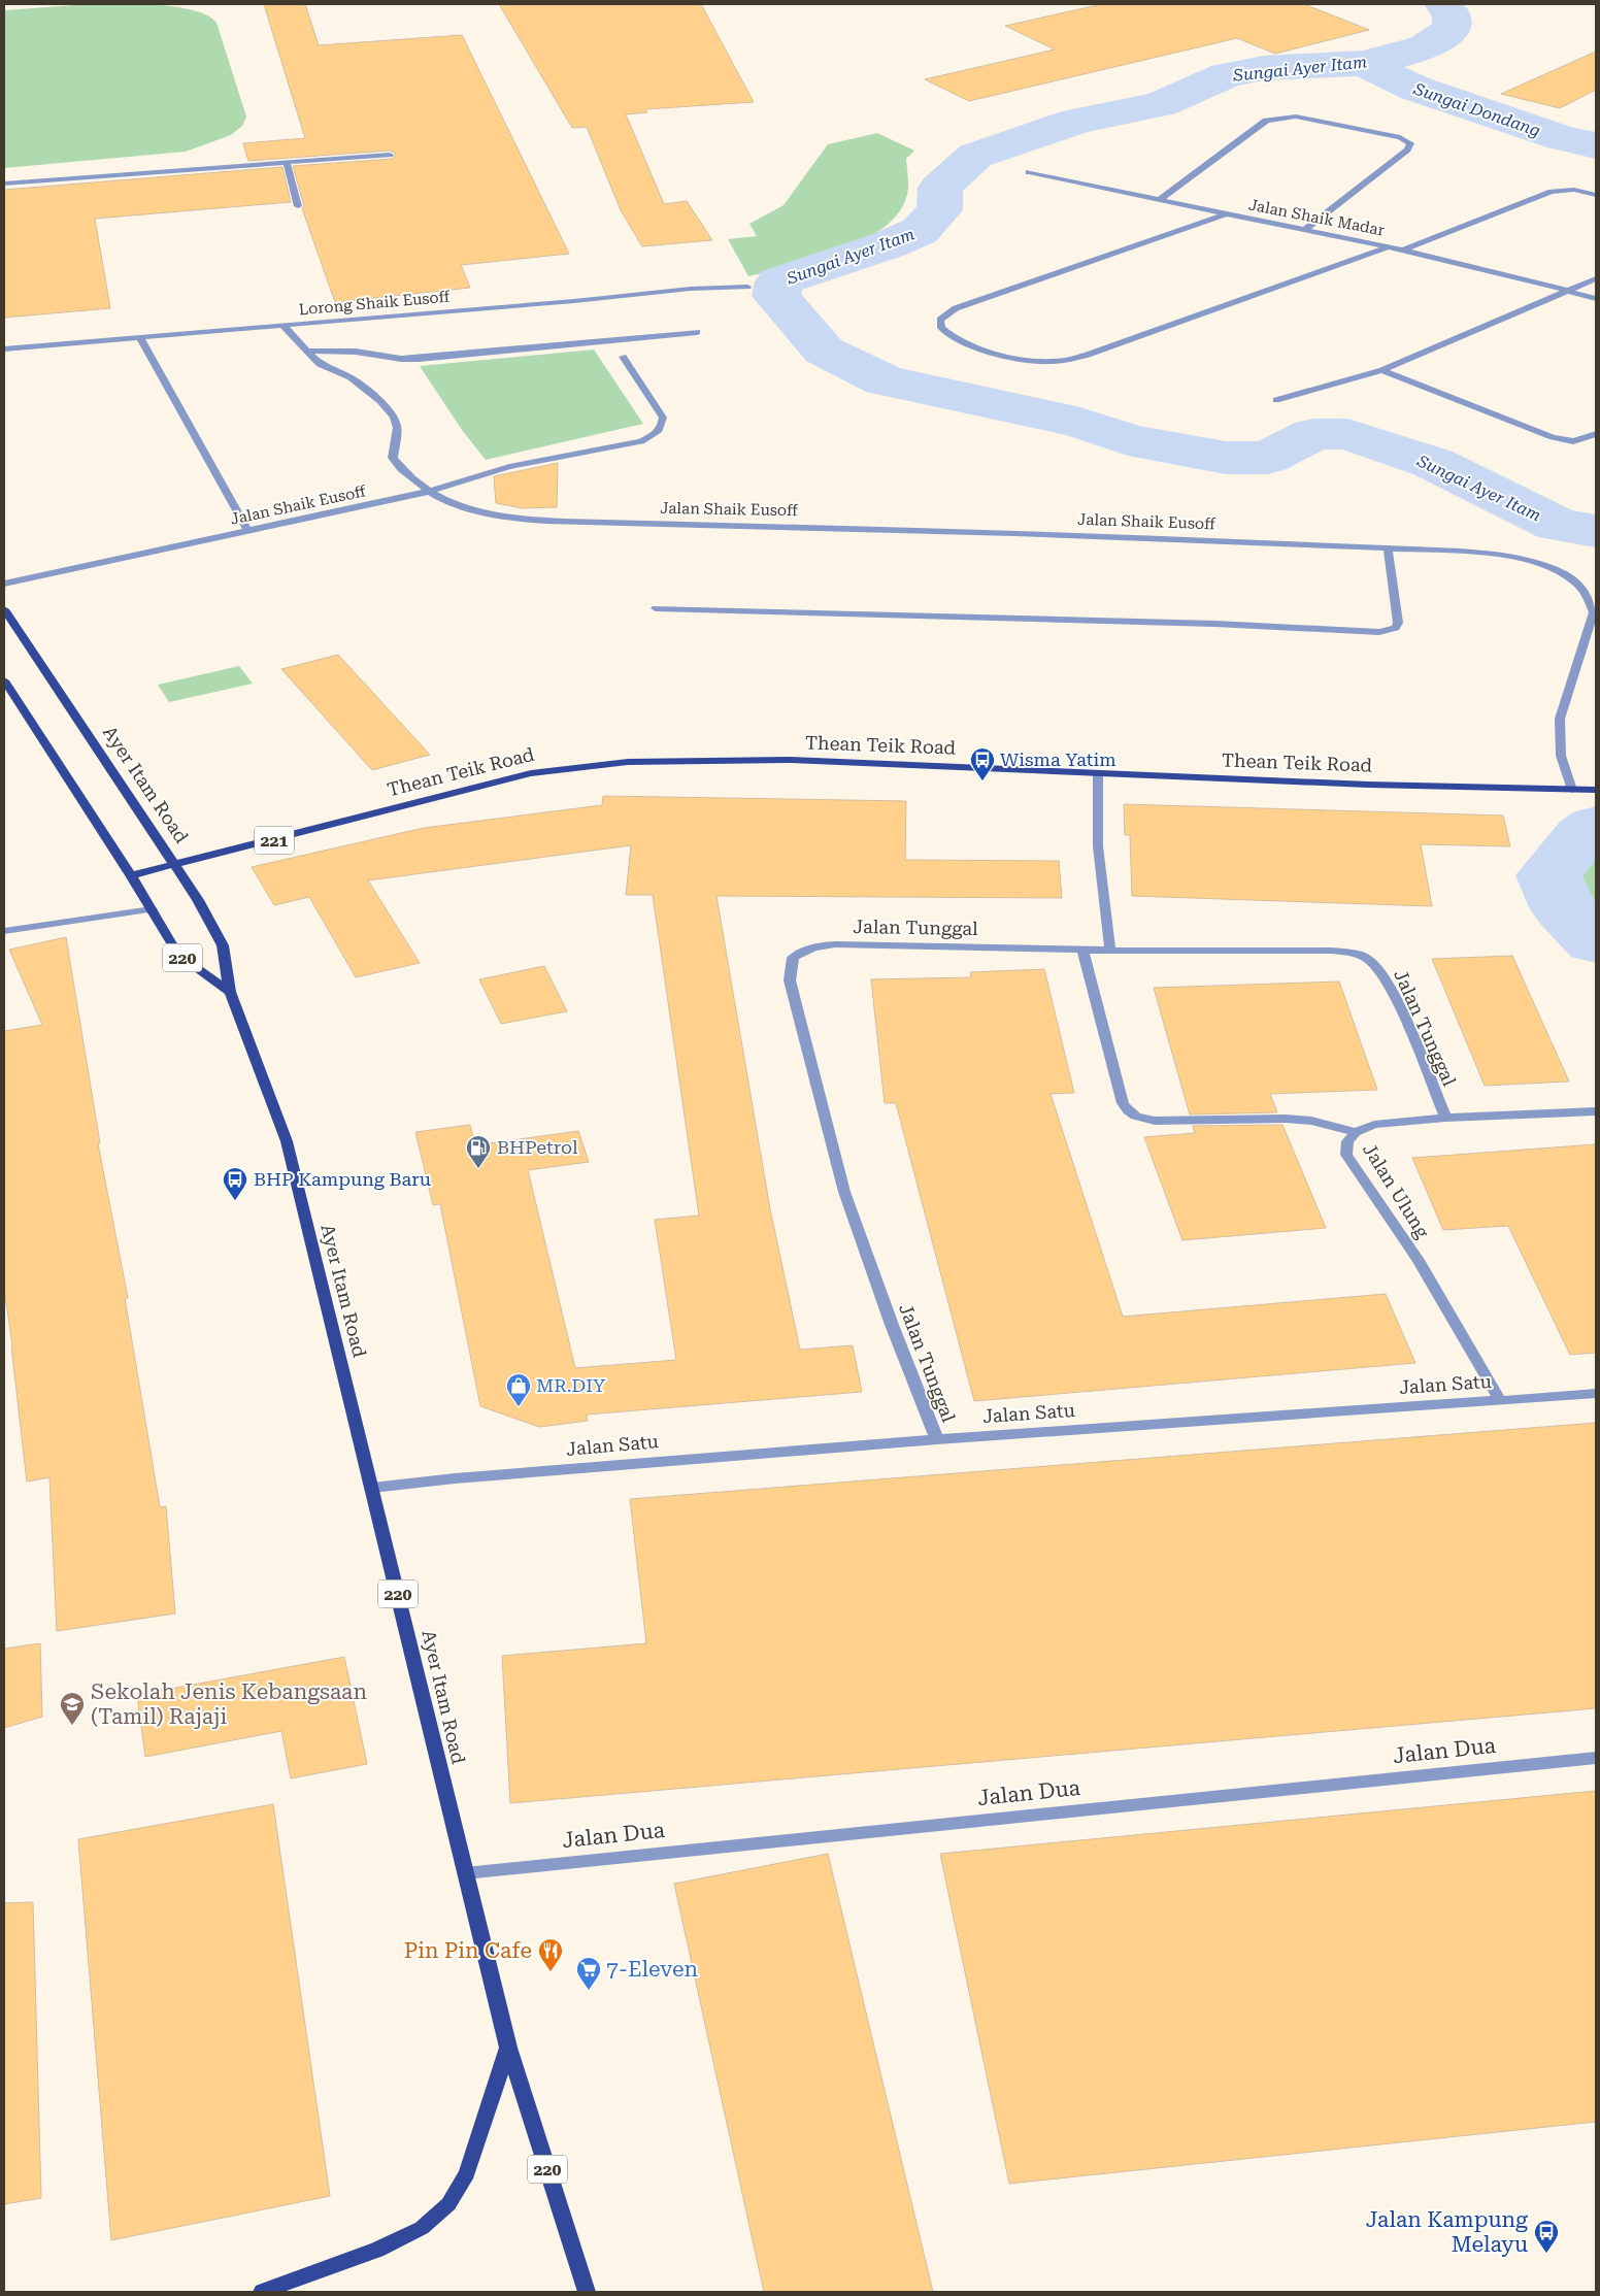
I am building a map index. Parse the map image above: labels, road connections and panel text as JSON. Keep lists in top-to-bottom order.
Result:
{
  "streets": {
    "main road": [
      "Thean Teik Road",
      "Ayer Itam Road",
      "221",
      "220"
    ],
    "street": [
      "Jalan Shaik Madar",
      "Lorong Shaik Eusoff",
      "Jalan Shaik Eusoff",
      "Jalan Tunggal",
      "Jalan Ulung",
      "Jalan Satu",
      "Jalan Dua"
    ]
  },
  "crossings": [
    ["Lorong Shaik Eusoff", "Jalan Shaik Eusoff"],
    ["Jalan Shaik Eusoff", "Thean Teik Road"],
    ["Thean Teik Road", "Ayer Itam Road"],
    ["Thean Teik Road", "221"],
    ["Ayer Itam Road", "221"],
    ["Ayer Itam Road", "220"],
    ["Ayer Itam Road", "Jalan Satu"],
    ["Ayer Itam Road", "Jalan Dua"],
    ["221", "220"],
    ["Jalan Tunggal", "Jalan Ulung"],
    ["Jalan Tunggal", "Jalan Satu"],
    ["Jalan Ulung", "Jalan Satu"]
  ],
  "water": ["Sungai Ayer Itam", "Sungai Dondang"],
  "places": {
    "bus stop": ["Wisma Yatim", "BHP Kampung Baru", "Jalan Kampung Melayu"],
    "fuel station": ["BHPetrol"],
    "shop": ["MR.DIY"],
    "school or university": ["Sekolah Jenis Kebangsaan (Tamil) Rajaji"],
    "restaurant": ["Pin Pin Cafe"],
    "supermarket": ["7-Eleven"]
  }
}
